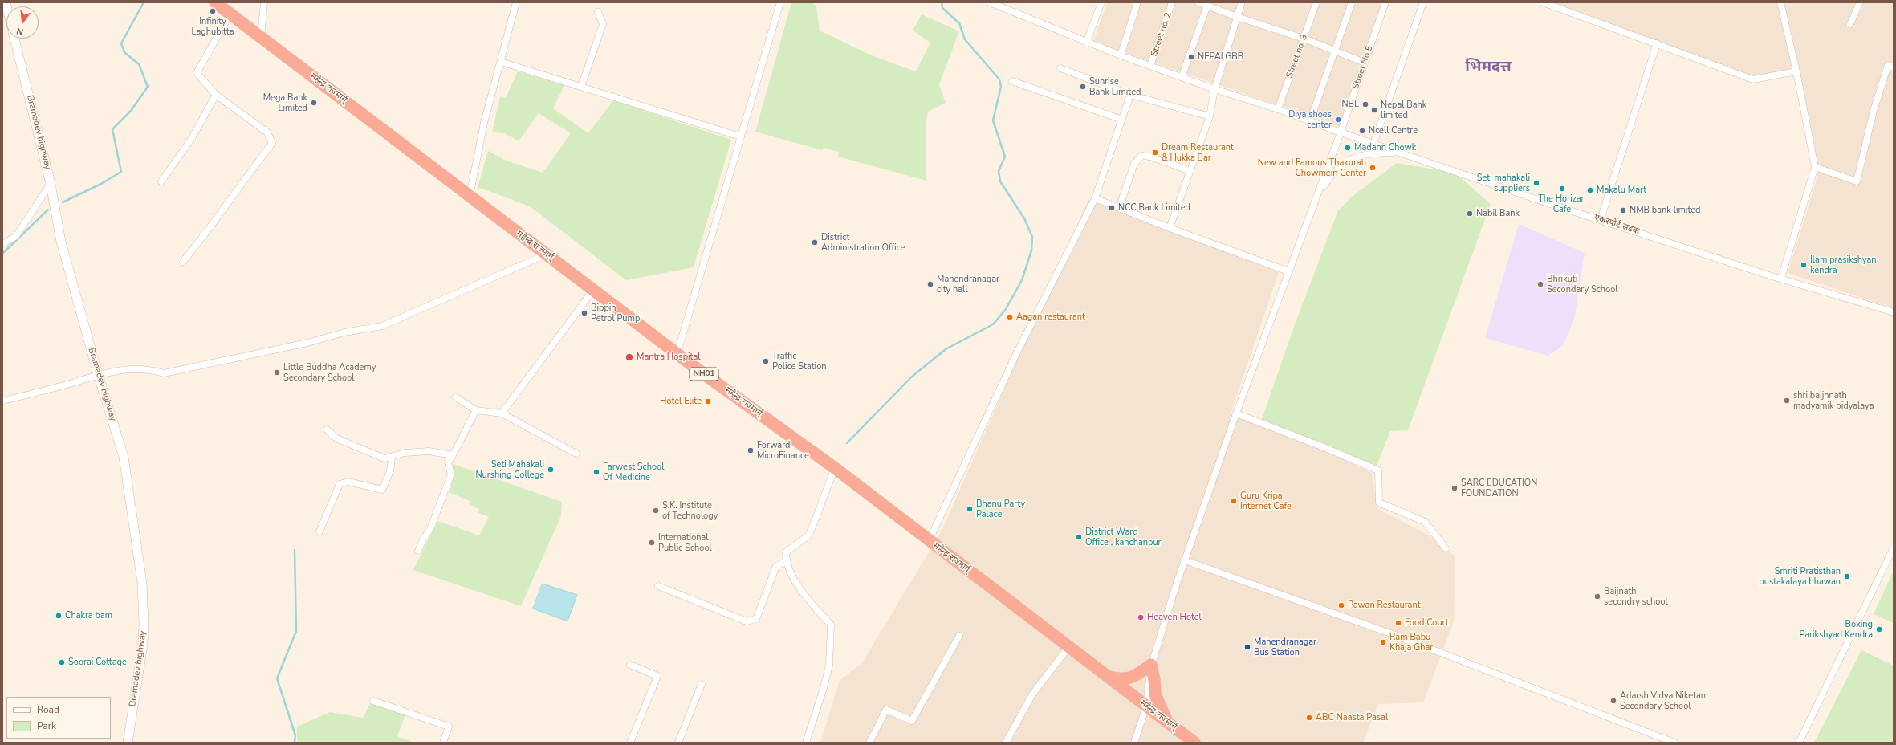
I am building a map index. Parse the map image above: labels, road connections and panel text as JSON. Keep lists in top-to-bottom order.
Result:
{
  "streets": {
    "highway": ["महेन्द्र राज्मार्ग्", "NH01"],
    "street": [
      "Street no. 2",
      "Street no. 3",
      "Street No 5",
      "Bramadev highway",
      "एअरपोर्ट सडक"
    ]
  },
  "crossings": [
    ["Street no. 2", "एअरपोर्ट सडक"],
    ["Street no. 3", "एअरपोर्ट सडक"],
    ["Street No 5", "एअरपोर्ट सडक"]
  ],
  "districts": ["भिमदत्त"],
  "places": [
    "Infinity Laghubitta",
    "NEPALGBB",
    "Sunrise Bank Limited",
    "Mega Bank Limited",
    "NBL",
    "Nepal Bank limited",
    "Diya shoes center",
    "Ncell Centre",
    "Madann Chowk",
    "Dream Restaurant & Hukka Bar",
    "New and Famous Thakurati Chowmein Center",
    "Seti mahakali suppliers",
    "The Horizan Cafe",
    "Makalu Mart",
    "NCC Bank Limited",
    "NMB bank limited",
    "Nabil Bank",
    "District Administration Office",
    "Ilam prasikshyan kendra",
    "Mahendranagar city hall",
    "Bhrikuti Secondary School",
    "Bippin Petrol Pump",
    "Aagan restaurant",
    "Mantra Hospital",
    "Traffic Police Station",
    "Little Buddha Academy Secondary School",
    "shri baijhnath madyamik bidyalaya",
    "Hotel Elite",
    "Forward MicroFinance",
    "Seti Mahakali Nurshing College",
    "Farwest School Of Medicine",
    "SARC EDUCATION FOUNDATION",
    "Guru Kripa Internet Cafe",
    "Bhanu Party Palace",
    "S.K. Institute of Technology",
    "District Ward Office , kanchanpur",
    "International Public School",
    "Smriti Pratisthan pustakalaya bhawan",
    "Baijnath secondry school",
    "Pawan Restaurant",
    "Chakra bam",
    "Heaven Hotel",
    "Food Court",
    "Boxing Parikshyad Kendra",
    "Ram Babu Khaja Ghar",
    "Mahendranagar Bus Station",
    "Soorai Cottage",
    "Adarsh Vidya Niketan Secondary School",
    "ABC Naasta Pasal"
  ],
  "legend": ["Road", "Park"],
  "north": "bottom"
}
